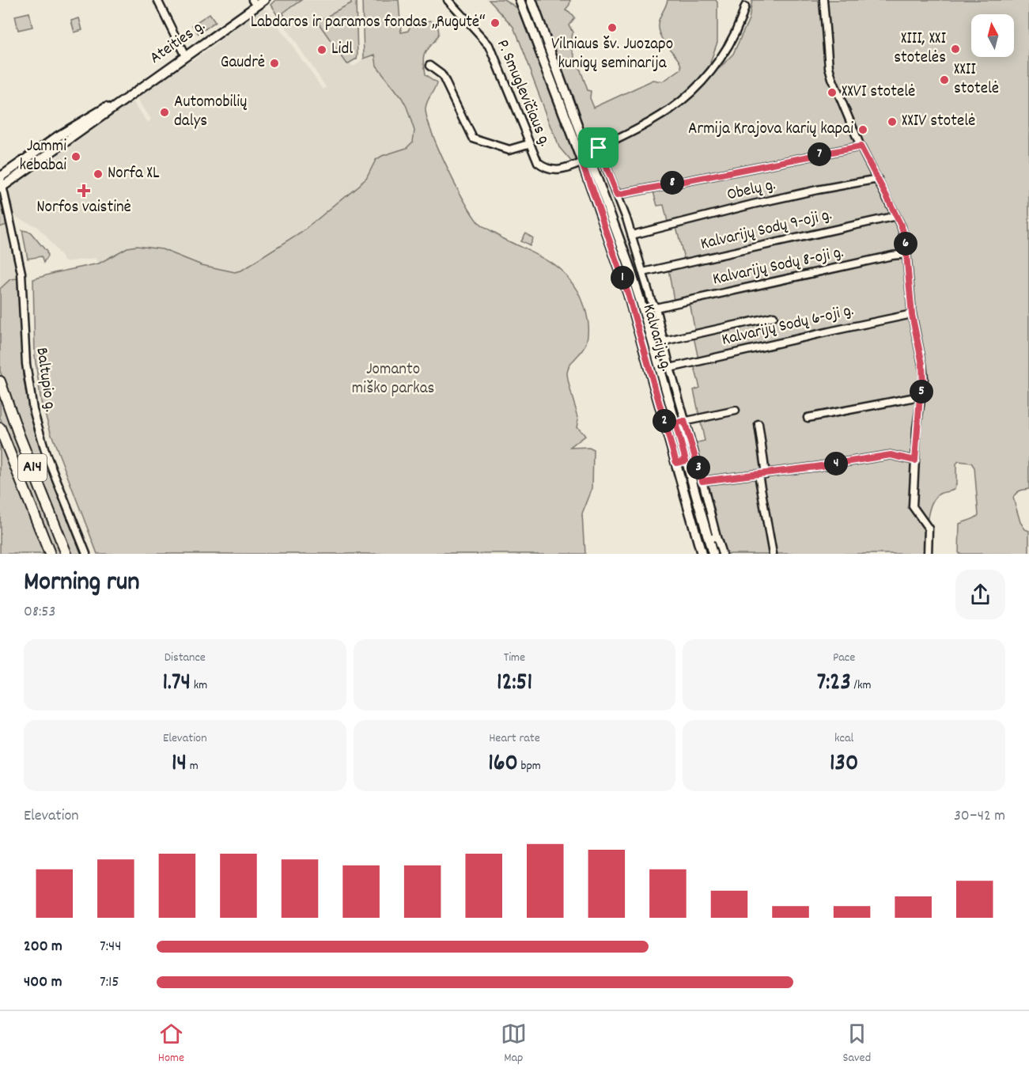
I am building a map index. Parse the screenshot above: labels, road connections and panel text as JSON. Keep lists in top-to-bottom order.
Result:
{
  "streets": {
    "highway": ["A14"],
    "main road": ["Ateities g.", "Kalvarijų g."],
    "street": [
      "P. Smuglevičiaus g.",
      "Obelų g.",
      "Kalvarijų Sodų 9-oji g.",
      "Kalvarijų Sodų 8-oji g.",
      "Kalvarijų Sodų 6-oji g.",
      "Baltupio g."
    ]
  },
  "crossings": [
    ["Ateities g.", "Baltupio g."],
    ["P. Smuglevičiaus g.", "Kalvarijų g."]
  ],
  "parks": ["Jomanto miško parkas"],
  "places": {
    "other": [
      "Labdaros ir paramos fondas „Rugutė“",
      "Vilniaus šv. Juozapo kunigų seminarija",
      "XIII, XXI stotelės",
      "Lidl",
      "Gaudrė",
      "XXII stotelė",
      "XXVI stotelė",
      "Automobilių dalys",
      "XXIV stotelė",
      "Armija Krajova karių kapai",
      "Jammi kebabai",
      "Norfa XL"
    ],
    "health": ["Norfos vaistinė"]
  },
  "north": "top",
  "page": {
    "pins": [
      "7",
      "8",
      "6",
      "1",
      "5",
      "2",
      "4",
      "3"
    ],
    "heading": ["Morning run", "08:53"],
    "stats": [
      ["Distance", "1.74 km"],
      ["Time", "12:51"],
      ["Pace", "7:23 /km"],
      ["Elevation", "14 m"],
      ["Heart rate", "160 bpm"],
      ["kcal", "130"]
    ],
    "chart": ["Elevation", "30–42 m"],
    "list": [
      {
        "name": "200 m",
        "note": "7:44"
      },
      {
        "name": "400 m",
        "note": "7:15"
      }
    ],
    "tabs": ["Home", "Map", "Saved"]
  }
}
